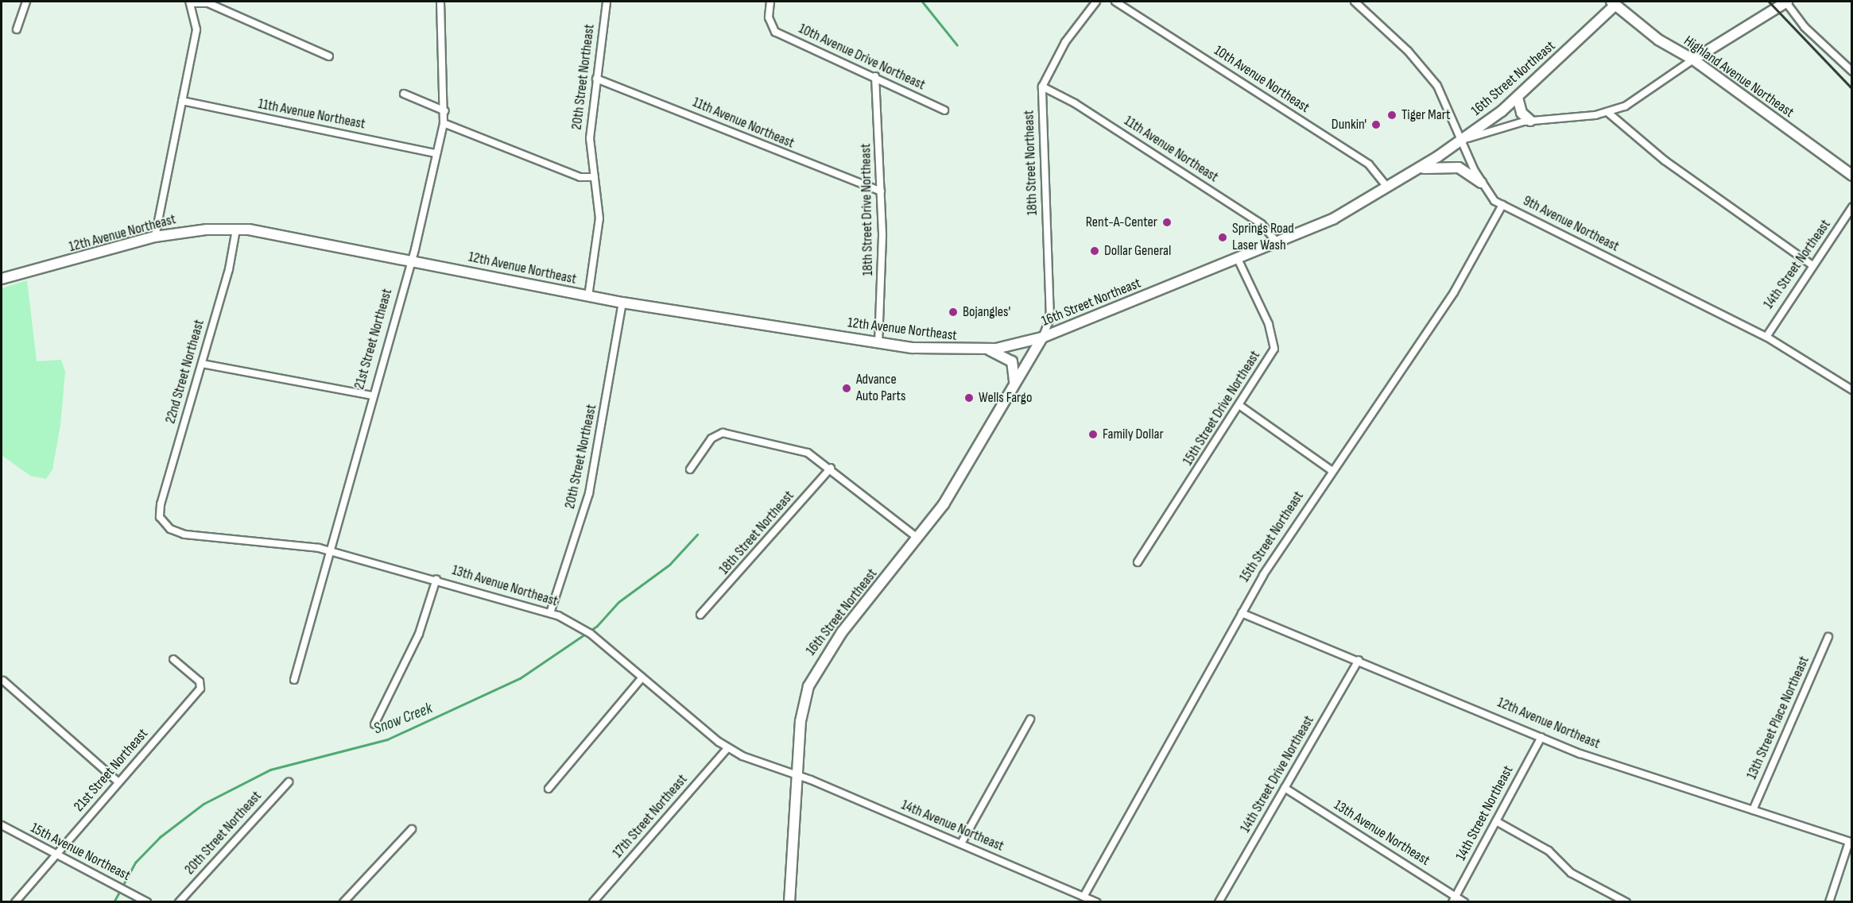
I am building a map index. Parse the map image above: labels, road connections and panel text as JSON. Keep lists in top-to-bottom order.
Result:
{
  "streets": {
    "main road": ["Highland Avenue Northeast", "16th Street Northeast", "12th Avenue Northeast"],
    "street": [
      "10th Avenue Drive Northeast",
      "20th Street Northeast",
      "10th Avenue Northeast",
      "11th Avenue Northeast",
      "18th Street Northeast",
      "18th Street Drive Northeast",
      "9th Avenue Northeast",
      "14th Street Northeast",
      "21st Street Northeast",
      "22nd Street Northeast",
      "15th Street Drive Northeast",
      "15th Street Northeast",
      "13th Avenue Northeast",
      "13th Street Place Northeast",
      "14th Street Drive Northeast",
      "17th Street Northeast",
      "14th Avenue Northeast",
      "15th Avenue Northeast"
    ]
  },
  "crossings": [
    ["10th Avenue Drive Northeast", "18th Street Drive Northeast"],
    ["20th Street Northeast", "11th Avenue Northeast"],
    ["20th Street Northeast", "12th Avenue Northeast"],
    ["20th Street Northeast", "13th Avenue Northeast"],
    ["Highland Avenue Northeast", "16th Street Northeast"],
    ["16th Street Northeast", "10th Avenue Northeast"],
    ["16th Street Northeast", "11th Avenue Northeast"],
    ["16th Street Northeast", "18th Street Northeast"],
    ["16th Street Northeast", "9th Avenue Northeast"],
    ["16th Street Northeast", "12th Avenue Northeast"],
    ["16th Street Northeast", "15th Street Drive Northeast"],
    ["16th Street Northeast", "13th Avenue Northeast"],
    ["16th Street Northeast", "14th Avenue Northeast"],
    ["11th Avenue Northeast", "18th Street Northeast"],
    ["11th Avenue Northeast", "18th Street Drive Northeast"],
    ["11th Avenue Northeast", "21st Street Northeast"],
    ["18th Street Northeast", "12th Avenue Northeast"],
    ["18th Street Drive Northeast", "12th Avenue Northeast"],
    ["9th Avenue Northeast", "14th Street Northeast"],
    ["9th Avenue Northeast", "15th Street Northeast"],
    ["12th Avenue Northeast", "14th Street Northeast"],
    ["12th Avenue Northeast", "21st Street Northeast"],
    ["12th Avenue Northeast", "22nd Street Northeast"],
    ["12th Avenue Northeast", "15th Street Northeast"],
    ["12th Avenue Northeast", "13th Street Place Northeast"],
    ["12th Avenue Northeast", "14th Street Drive Northeast"],
    ["14th Street Northeast", "13th Avenue Northeast"],
    ["21st Street Northeast", "13th Avenue Northeast"],
    ["21st Street Northeast", "15th Avenue Northeast"],
    ["22nd Street Northeast", "13th Avenue Northeast"],
    ["15th Street Northeast", "14th Avenue Northeast"],
    ["13th Avenue Northeast", "14th Street Drive Northeast"],
    ["13th Avenue Northeast", "17th Street Northeast"],
    ["13th Avenue Northeast", "14th Avenue Northeast"]
  ],
  "water": ["Snow Creek"],
  "places": [
    "Tiger Mart",
    "Dunkin'",
    "Rent-A-Center",
    "Springs Road Laser Wash",
    "Dollar General",
    "Bojangles'",
    "Advance Auto Parts",
    "Wells Fargo",
    "Family Dollar"
  ]
}
